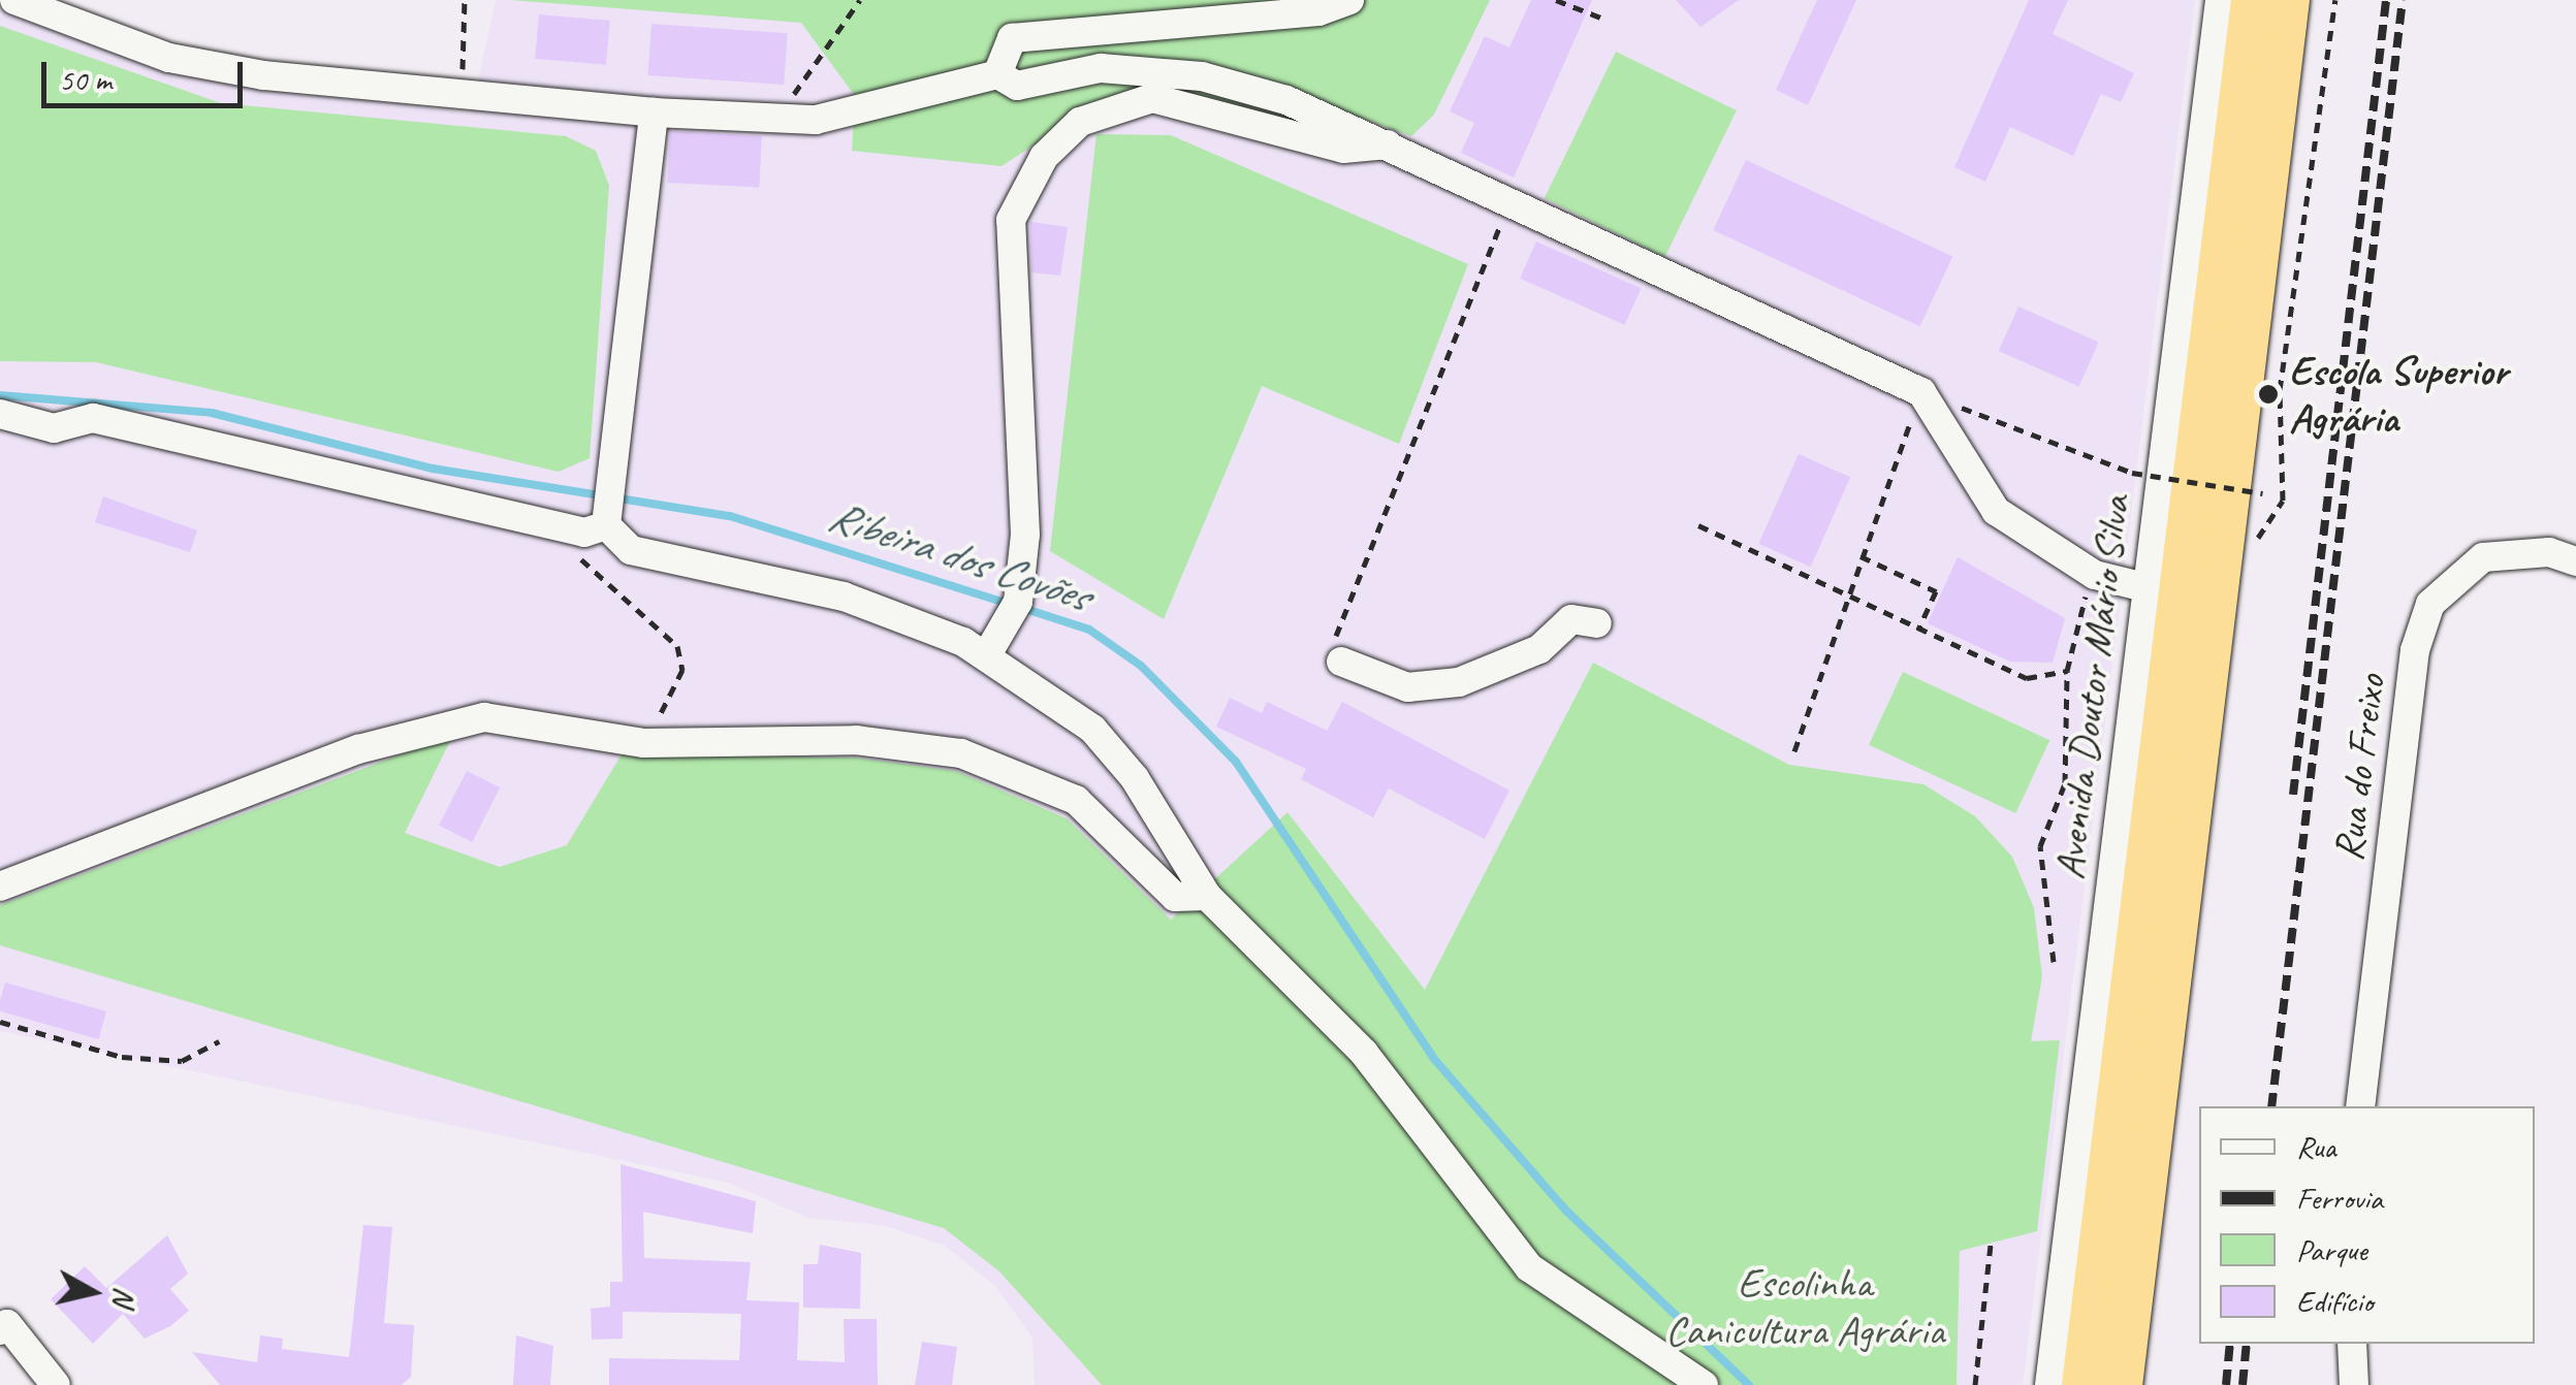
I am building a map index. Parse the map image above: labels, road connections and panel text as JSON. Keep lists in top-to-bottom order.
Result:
{
  "streets": {
    "street": ["Avenida Doutor Mário Silva", "Rua do Freixo"]
  },
  "water": ["Ribeira dos Covões"],
  "parks": ["Escolinha Canicultura Agrária"],
  "places": ["Escola Superior Agrária"],
  "legend": [
    "Rua",
    "Ferrovia",
    "Parque",
    "Edifício"
  ],
  "scale_bar": "50 m",
  "north": "right"
}
